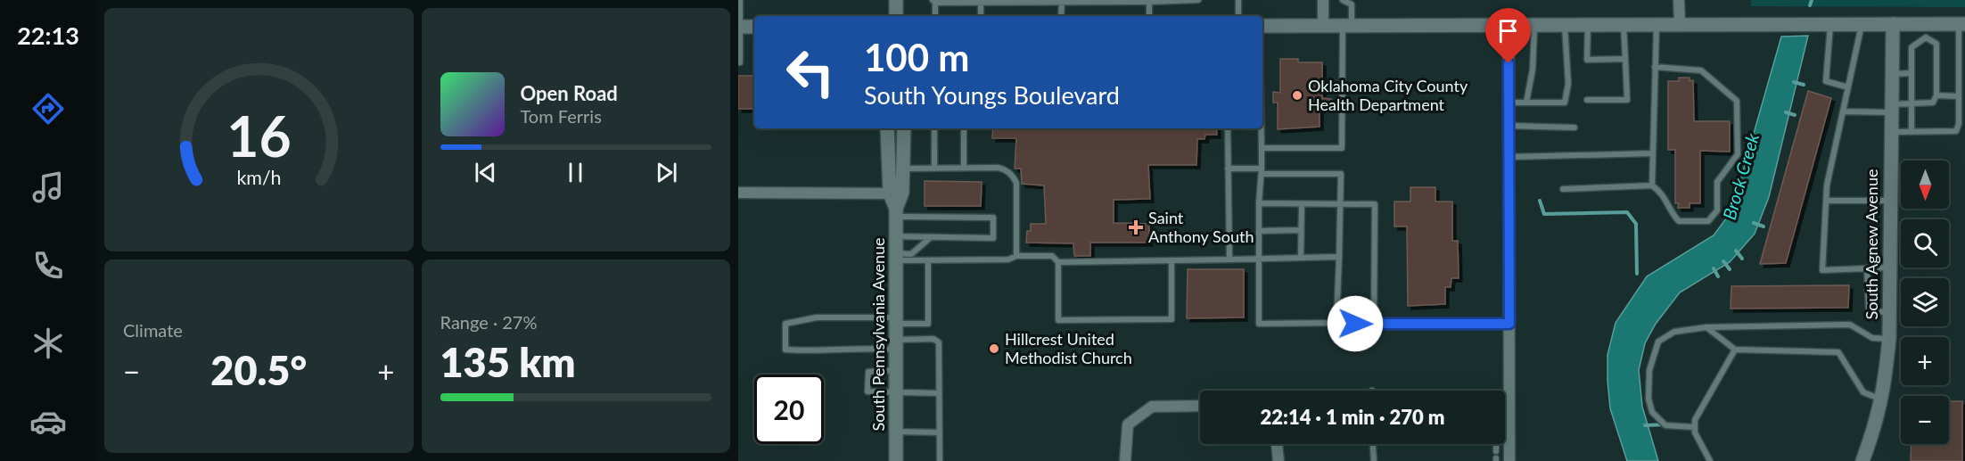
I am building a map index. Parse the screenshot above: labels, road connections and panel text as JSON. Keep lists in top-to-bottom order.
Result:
{
  "streets": {
    "main road": ["South Agnew Avenue", "South Pennsylvania Avenue"]
  },
  "water": ["Brock Creek"],
  "places": {
    "other": ["Oklahoma City County Health Department", "Hillcrest United Methodist Church"],
    "health": ["Saint Anthony South"]
  },
  "north": "bottom",
  "page": {
    "tabs": "22:13",
    "turn": ["100 m", "South Youngs Boulevard"],
    "song": ["Open Road", "Tom Ferris"],
    "map_buttons": ["+", "−"],
    "tile": [
      "Climate",
      ["Range · 27%", "135 km"]
    ],
    "heat": ["−", "20.5°", "+"],
    "limit": "20",
    "trip": "22:14 · 1 min · 270 m",
    "gauge": ["16", "km/h"]
  }
}
